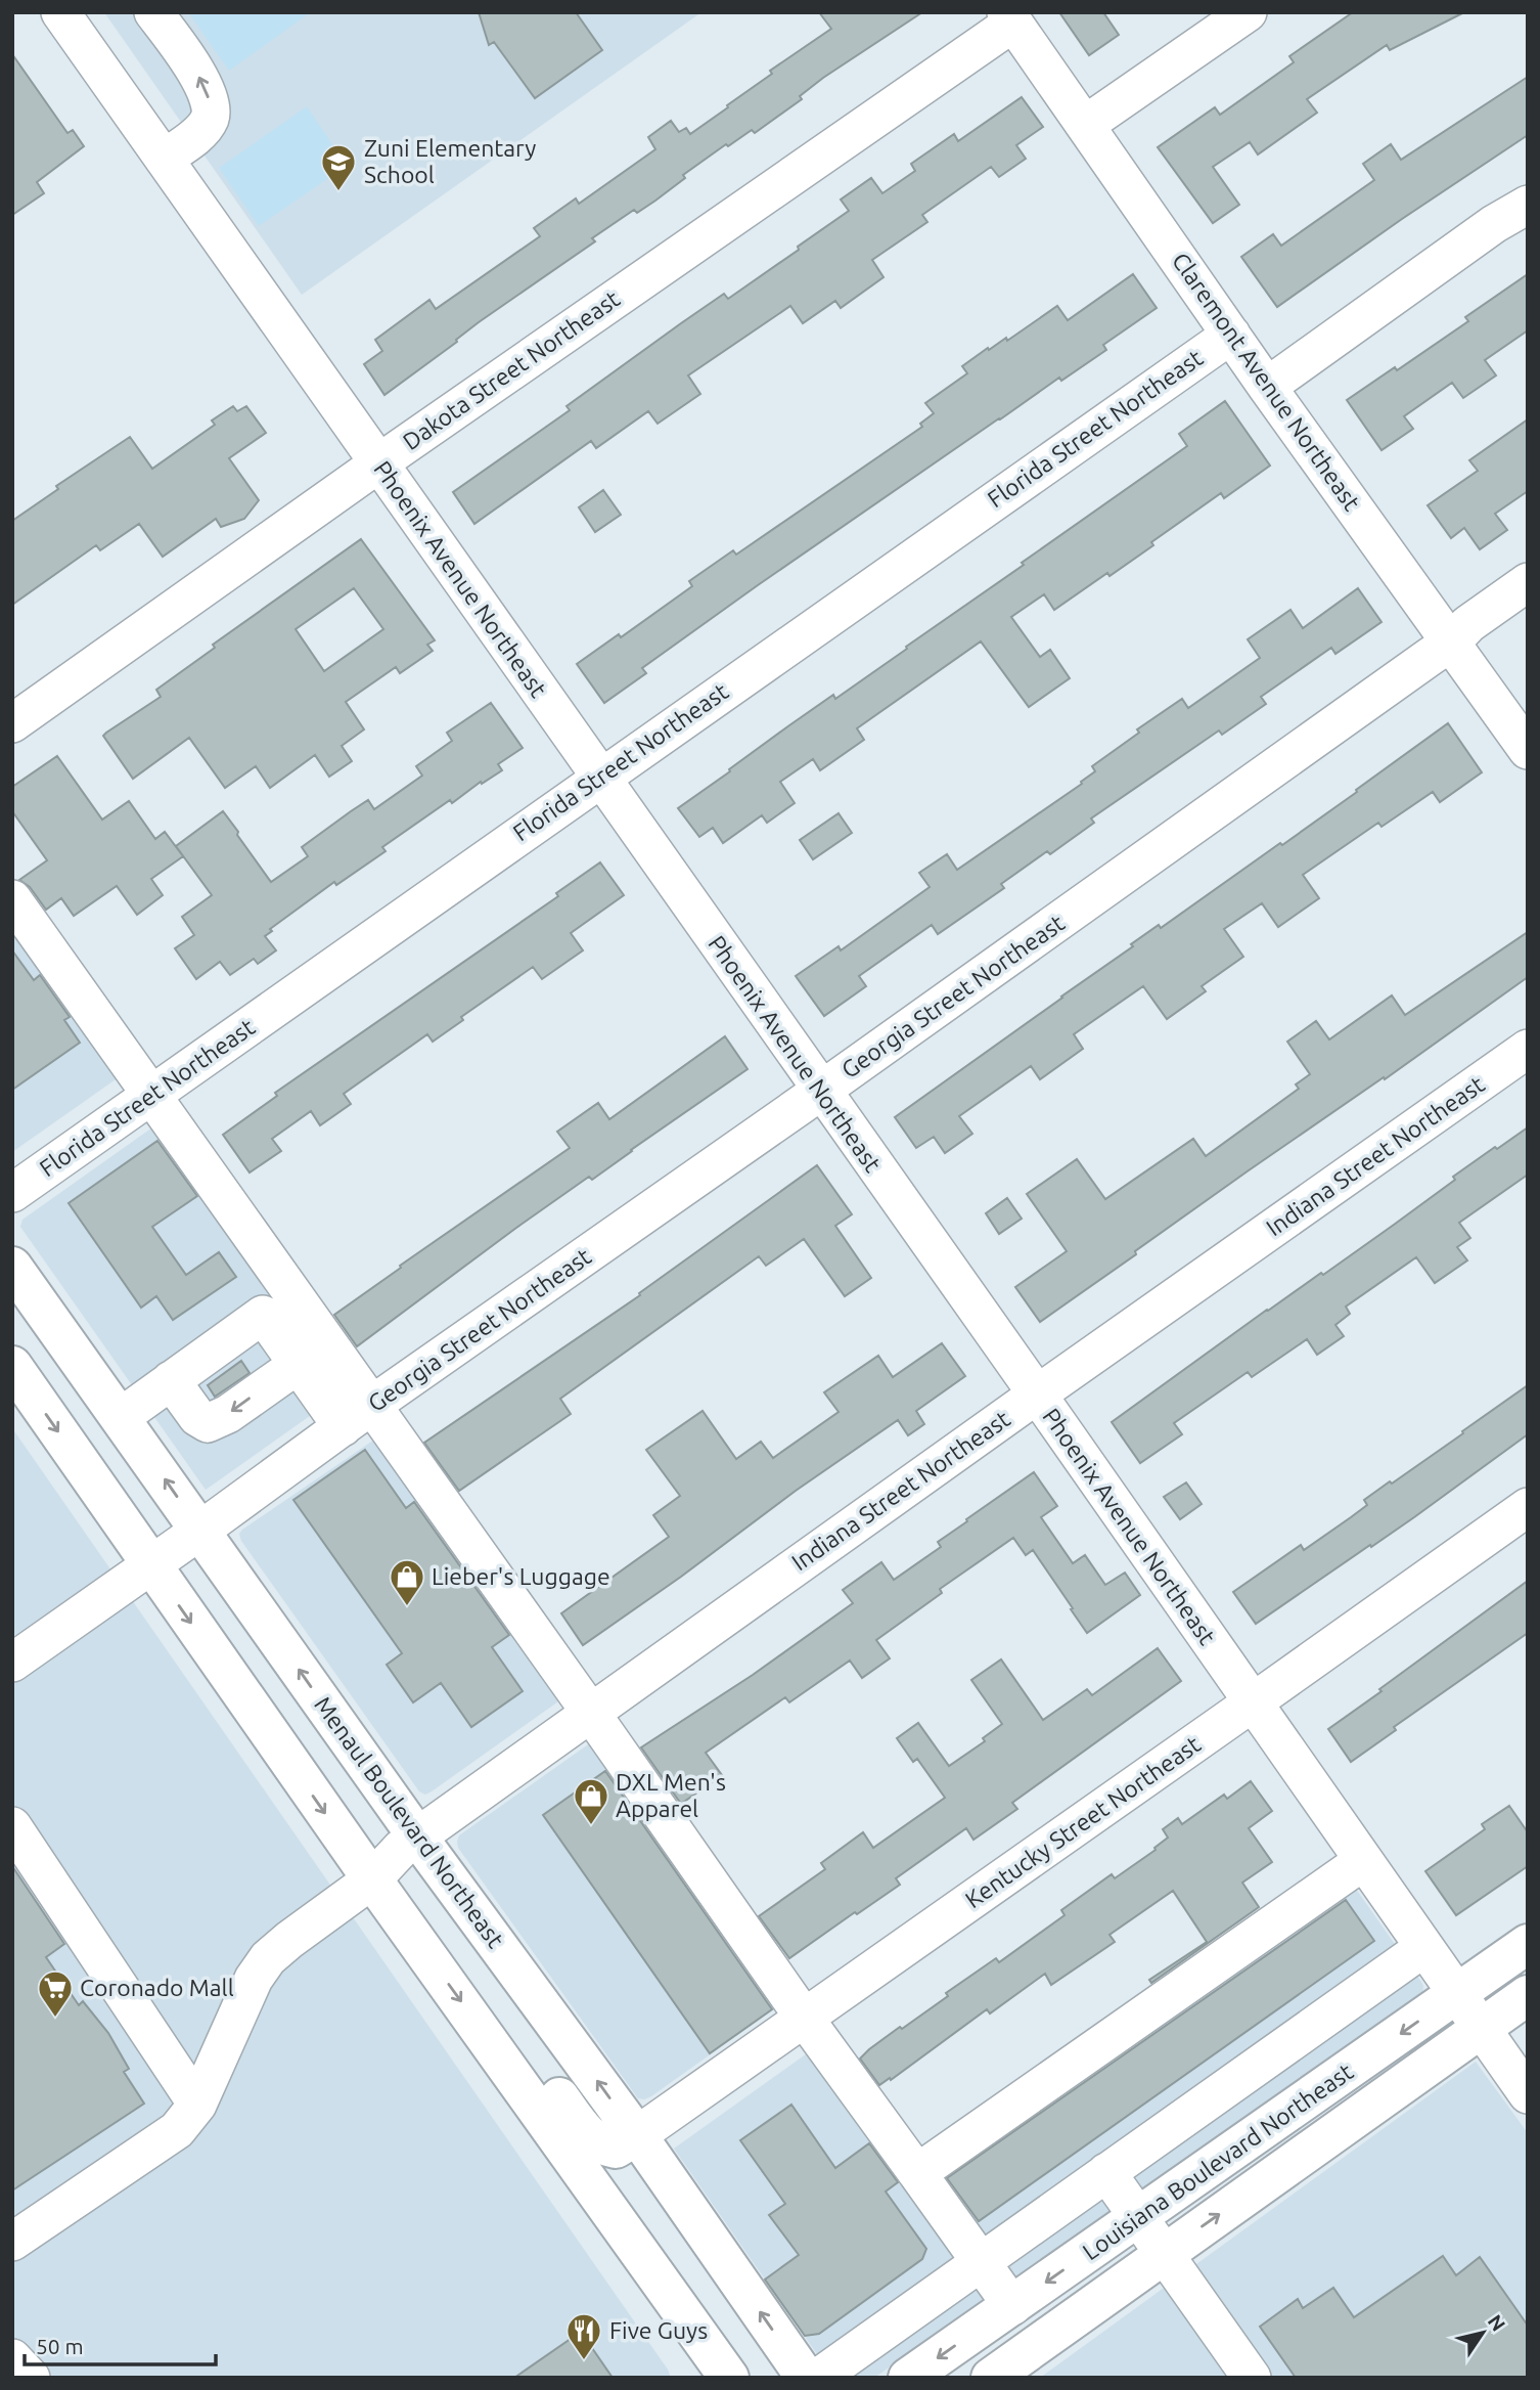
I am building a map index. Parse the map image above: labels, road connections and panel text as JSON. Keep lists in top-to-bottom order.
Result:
{
  "streets": {
    "main road": ["Menaul Boulevard Northeast", "Louisiana Boulevard Northeast"],
    "street": [
      "Dakota Street Northeast",
      "Claremont Avenue Northeast",
      "Florida Street Northeast",
      "Phoenix Avenue Northeast",
      "Georgia Street Northeast",
      "Indiana Street Northeast",
      "Kentucky Street Northeast"
    ]
  },
  "crossings": [
    ["Dakota Street Northeast", "Claremont Avenue Northeast"],
    ["Dakota Street Northeast", "Phoenix Avenue Northeast"],
    ["Claremont Avenue Northeast", "Florida Street Northeast"],
    ["Claremont Avenue Northeast", "Georgia Street Northeast"],
    ["Florida Street Northeast", "Phoenix Avenue Northeast"],
    ["Phoenix Avenue Northeast", "Georgia Street Northeast"],
    ["Phoenix Avenue Northeast", "Indiana Street Northeast"],
    ["Phoenix Avenue Northeast", "Kentucky Street Northeast"],
    ["Phoenix Avenue Northeast", "Louisiana Boulevard Northeast"],
    ["Georgia Street Northeast", "Menaul Boulevard Northeast"],
    ["Indiana Street Northeast", "Menaul Boulevard Northeast"],
    ["Menaul Boulevard Northeast", "Kentucky Street Northeast"]
  ],
  "places": {
    "school or university": ["Zuni Elementary School"],
    "shop": ["Lieber's Luggage", "DXL Men's Apparel"],
    "supermarket": ["Coronado Mall"],
    "restaurant": ["Five Guys"]
  },
  "scale_bar": "50 m",
  "north": "top right"
}
